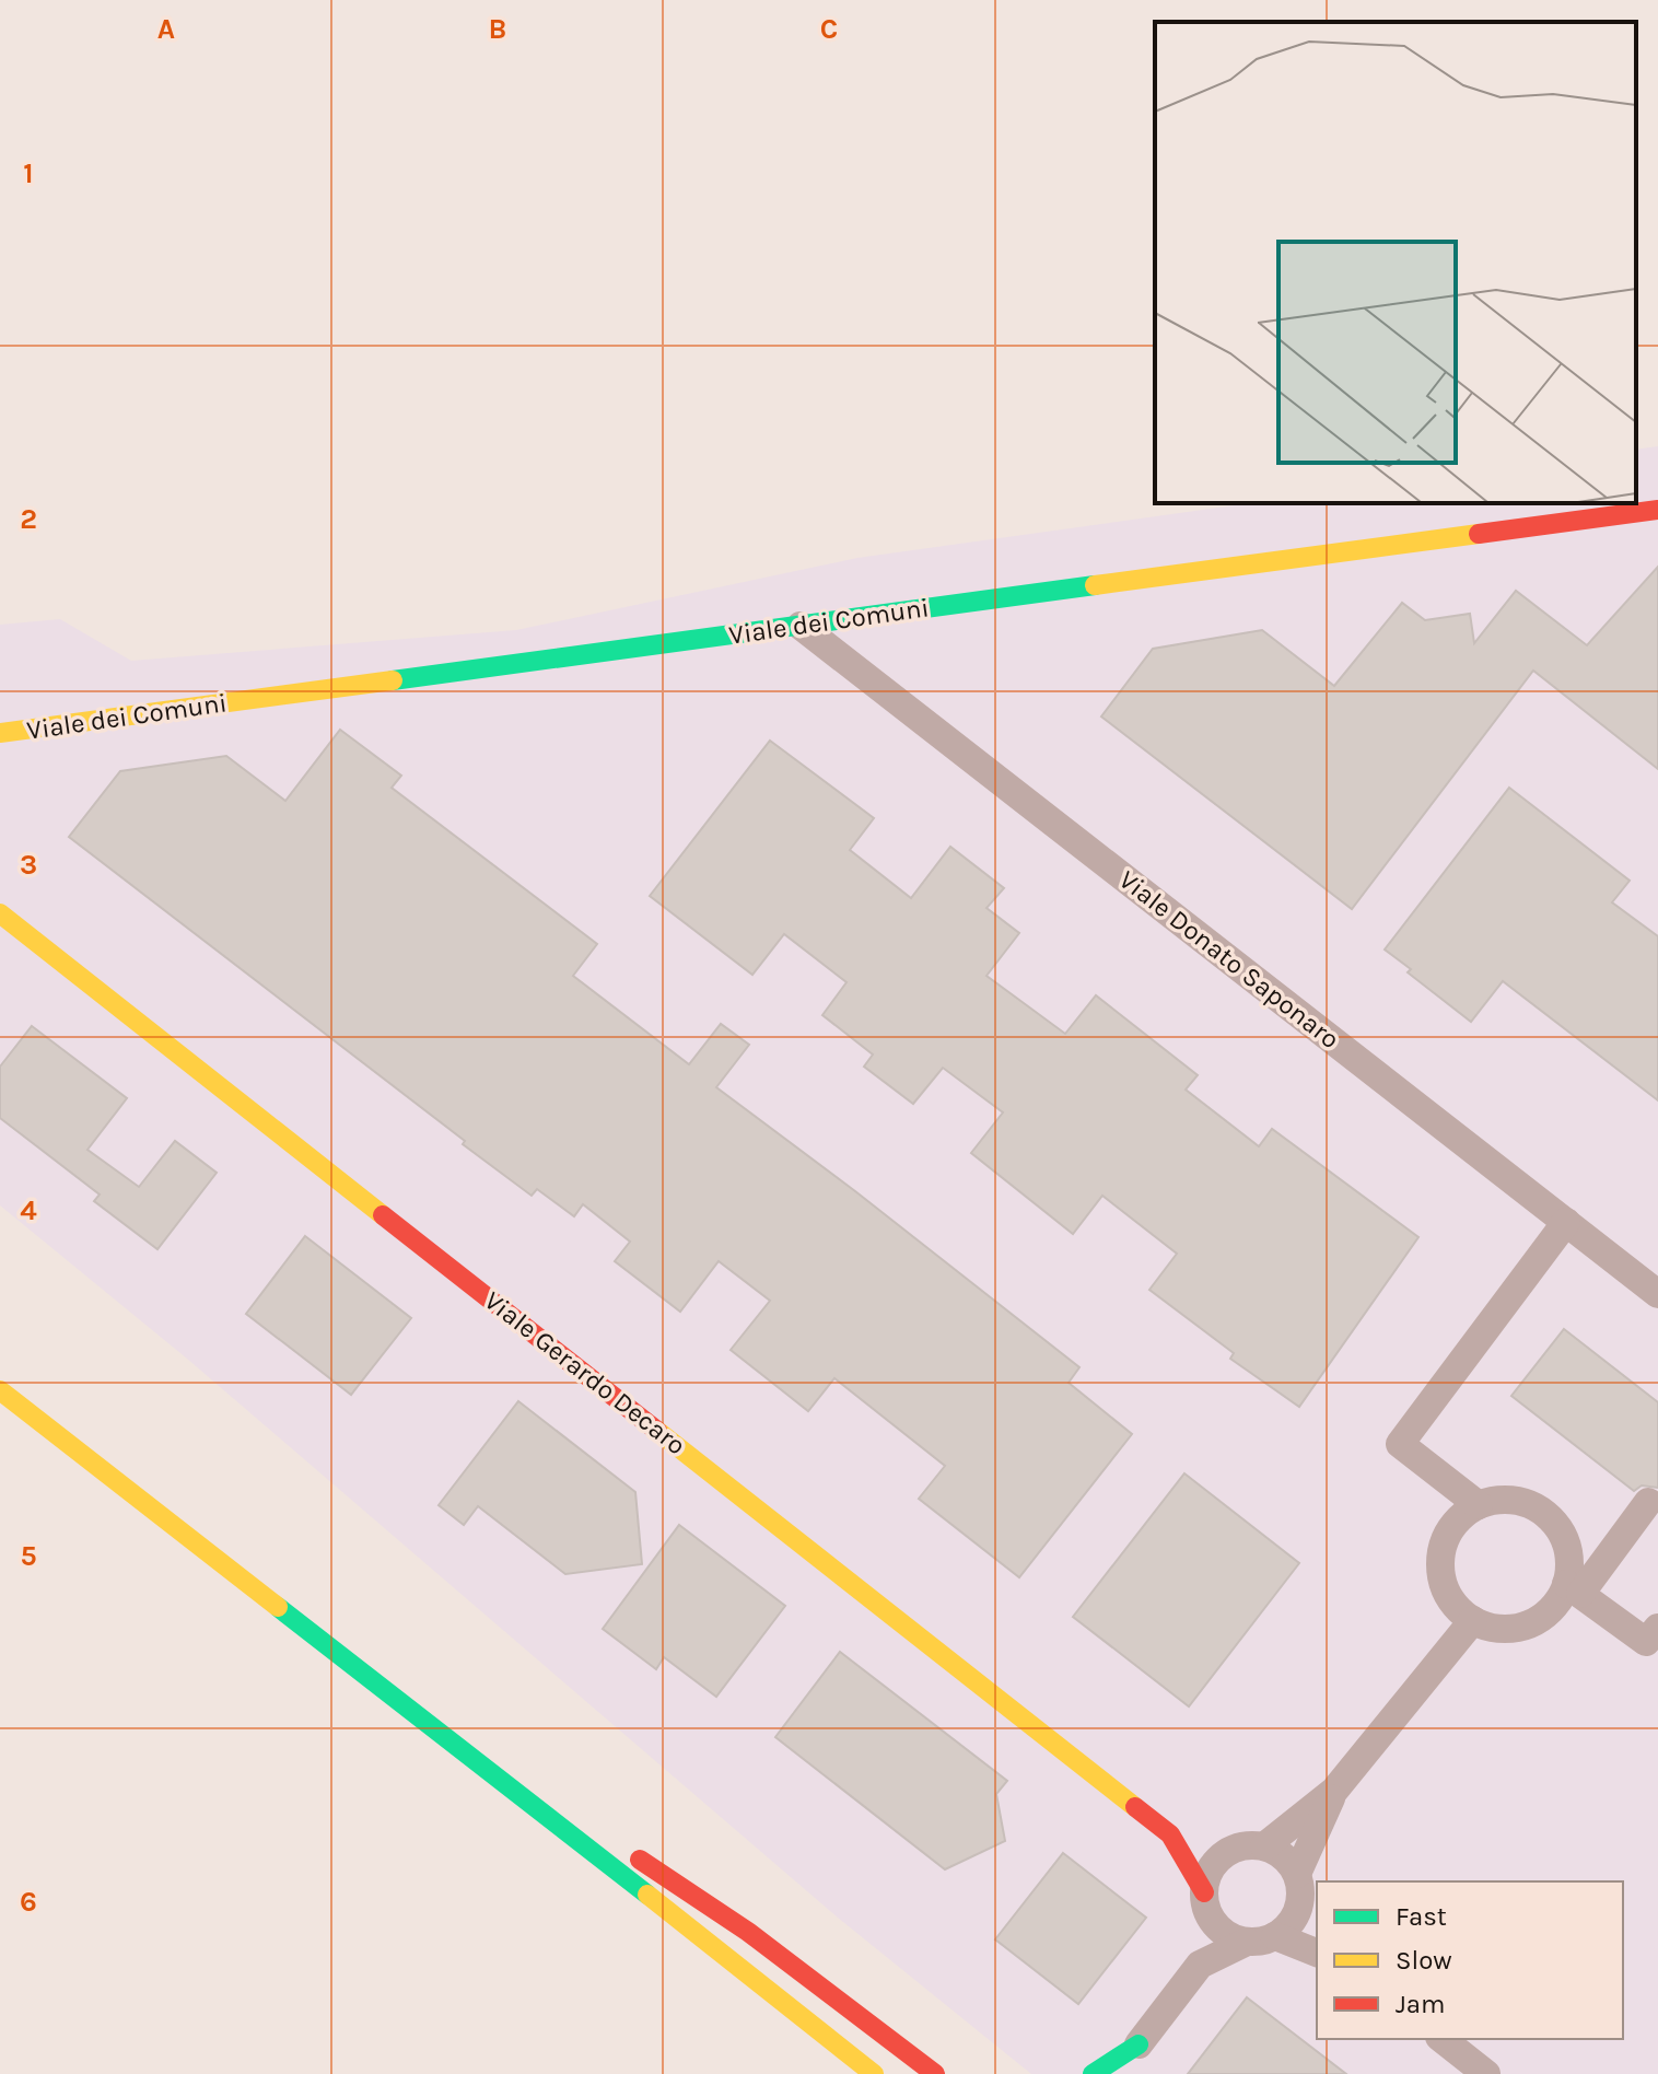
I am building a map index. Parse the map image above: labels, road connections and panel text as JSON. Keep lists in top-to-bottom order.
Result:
{
  "streets": {
    "street": ["Viale dei Comuni", "Viale Donato Saponaro", "Viale Gerardo Decaro"]
  },
  "crossings": [
    ["Viale dei Comuni", "Viale Donato Saponaro"]
  ],
  "legend": ["Fast", "Slow", "Jam"],
  "grid": {
    "columns": ["A", "B", "C"],
    "rows": [
      "1",
      "2",
      "3",
      "4",
      "5",
      "6"
    ]
  }
}
